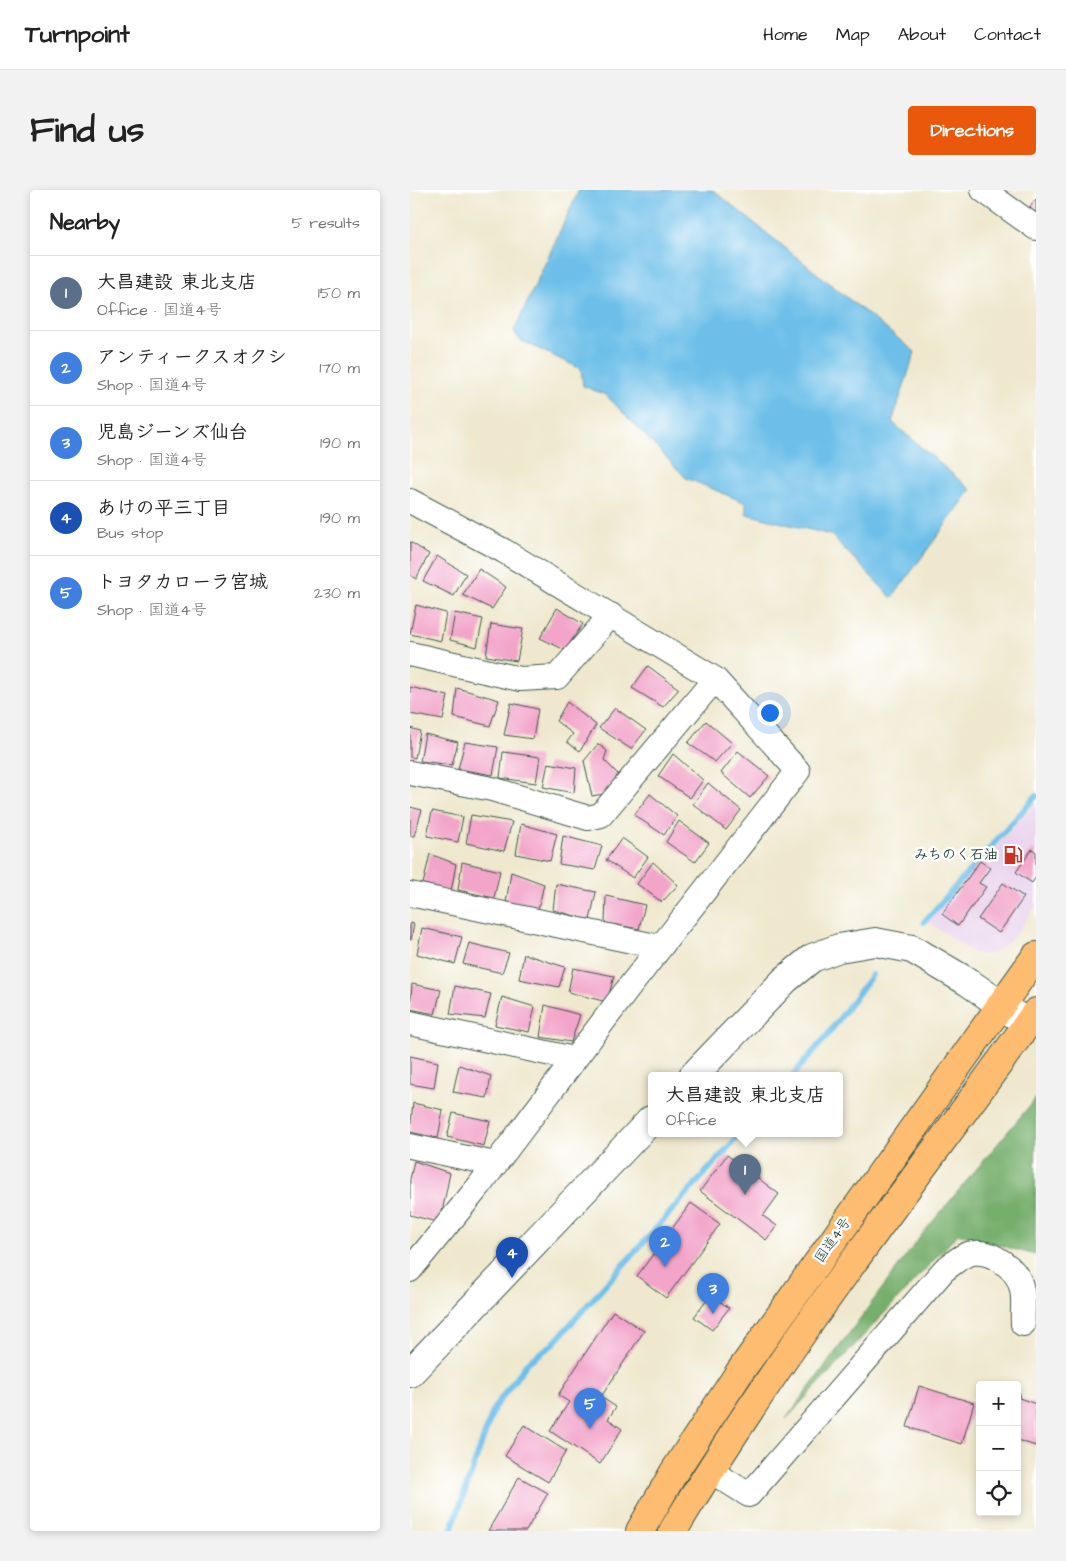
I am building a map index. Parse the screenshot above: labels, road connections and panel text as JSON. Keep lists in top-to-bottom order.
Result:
{
  "streets": {
    "highway": ["国道4号"]
  },
  "places": {
    "fuel station": ["みちのく石油"]
  },
  "page": {
    "header": "Turnpoint",
    "nav": [
      "Home",
      "Map",
      "About",
      "Contact"
    ],
    "title": "Find us",
    "buttons": "Directions",
    "heading": ["Nearby", "5 results"],
    "list": [
      {
        "mark": "1",
        "name": "大昌建設 東北支店",
        "note": "Office · 国道4号",
        "value": "150 m"
      },
      {
        "mark": "2",
        "name": "アンティークスオクシ",
        "note": "Shop · 国道4号",
        "value": "170 m"
      },
      {
        "mark": "3",
        "name": "児島ジーンズ仙台",
        "note": "Shop · 国道4号",
        "value": "190 m"
      },
      {
        "mark": "4",
        "name": "あけの平三丁目",
        "note": "Bus stop",
        "value": "190 m"
      },
      {
        "mark": "5",
        "name": "トヨタカローラ宮城",
        "note": "Shop · 国道4号",
        "value": "230 m"
      }
    ],
    "popup": ["大昌建設 東北支店", "Office"],
    "pins": [
      "1",
      "2",
      "4",
      "3",
      "5"
    ],
    "map_buttons": ["+", "−"]
  }
}
